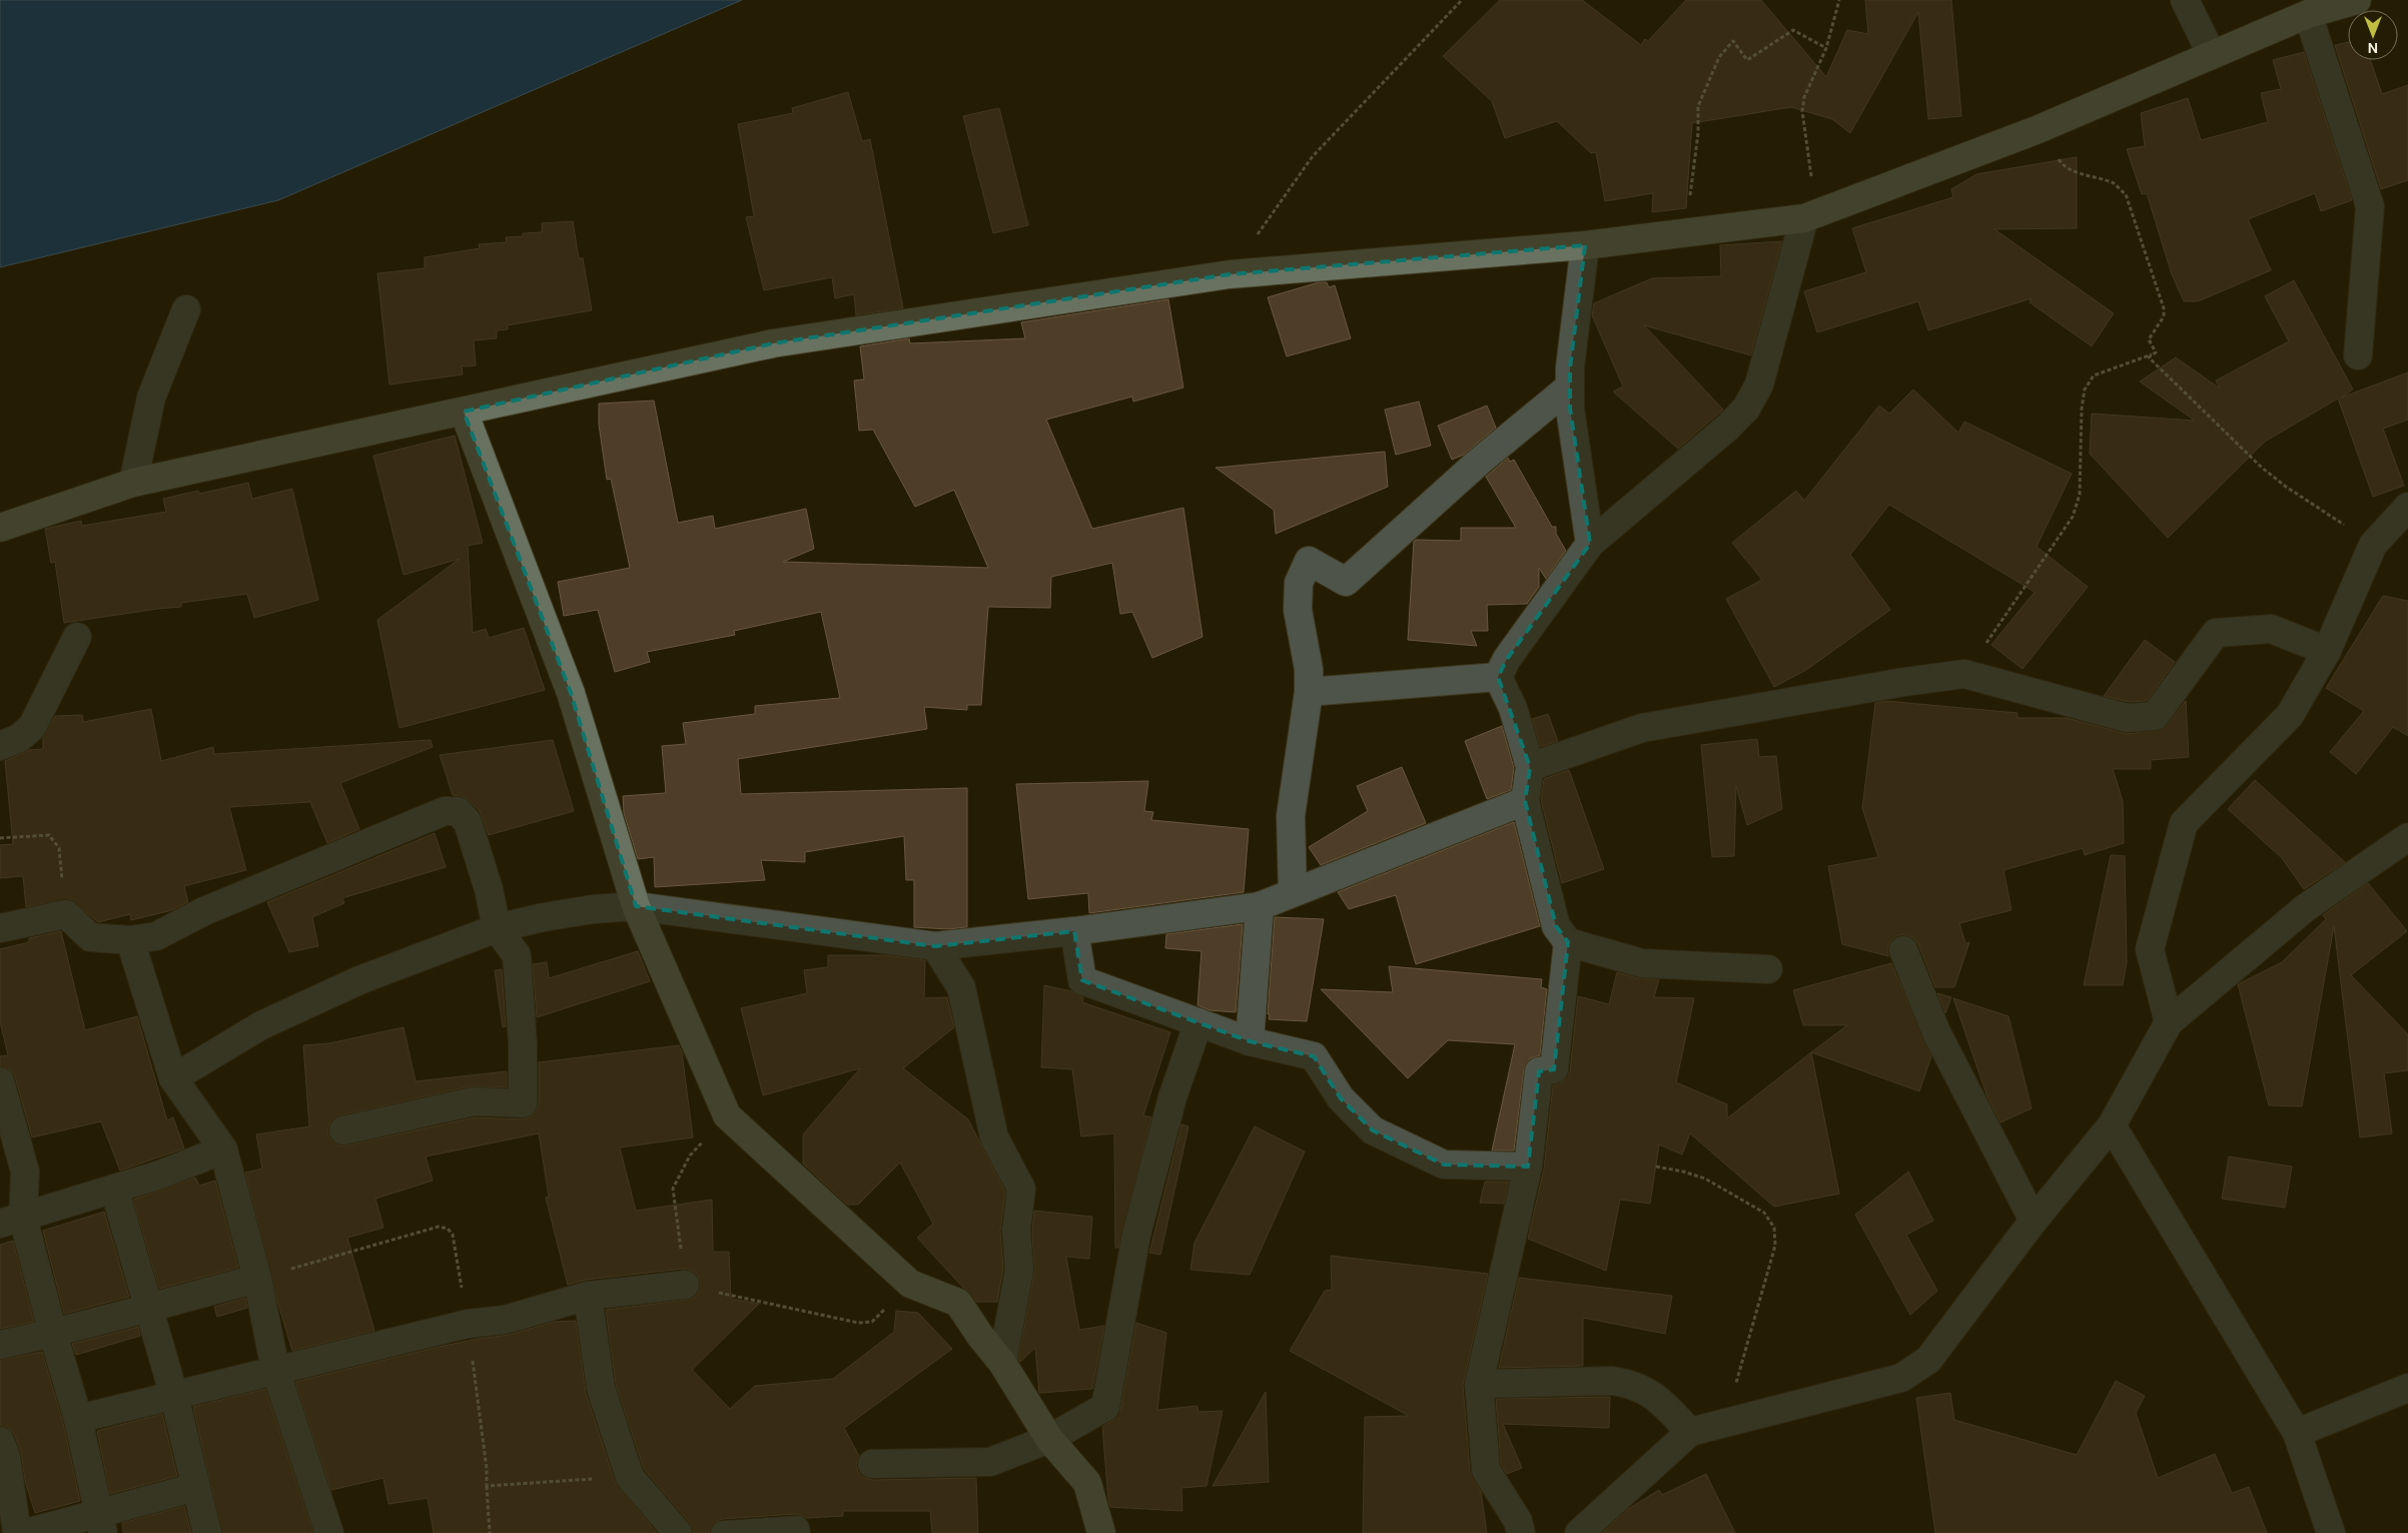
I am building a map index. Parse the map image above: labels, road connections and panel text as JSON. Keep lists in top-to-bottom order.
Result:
{
  "north": "bottom"
}
